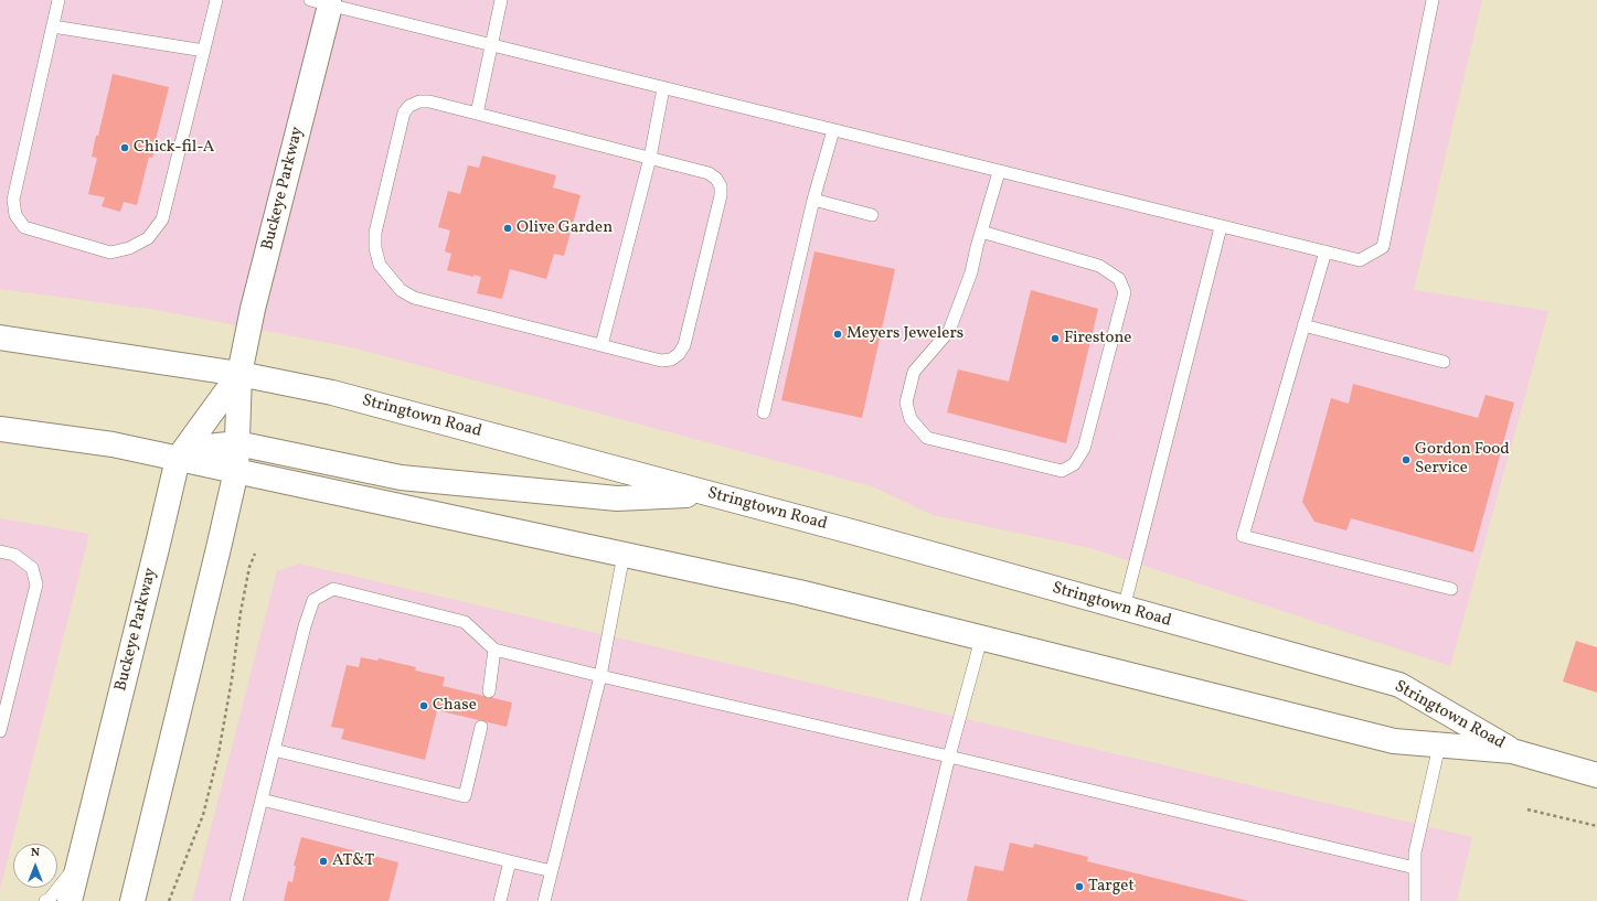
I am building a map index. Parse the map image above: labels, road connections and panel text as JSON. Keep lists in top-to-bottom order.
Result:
{
  "streets": {
    "main road": ["Buckeye Parkway", "Stringtown Road"]
  },
  "crossings": [
    ["Buckeye Parkway", "Stringtown Road"]
  ],
  "places": [
    "Chick-fil-A",
    "Olive Garden",
    "Meyers Jewelers",
    "Firestone",
    "Gordon Food Service",
    "Chase",
    "AT&T",
    "Target"
  ],
  "north": "top"
}
